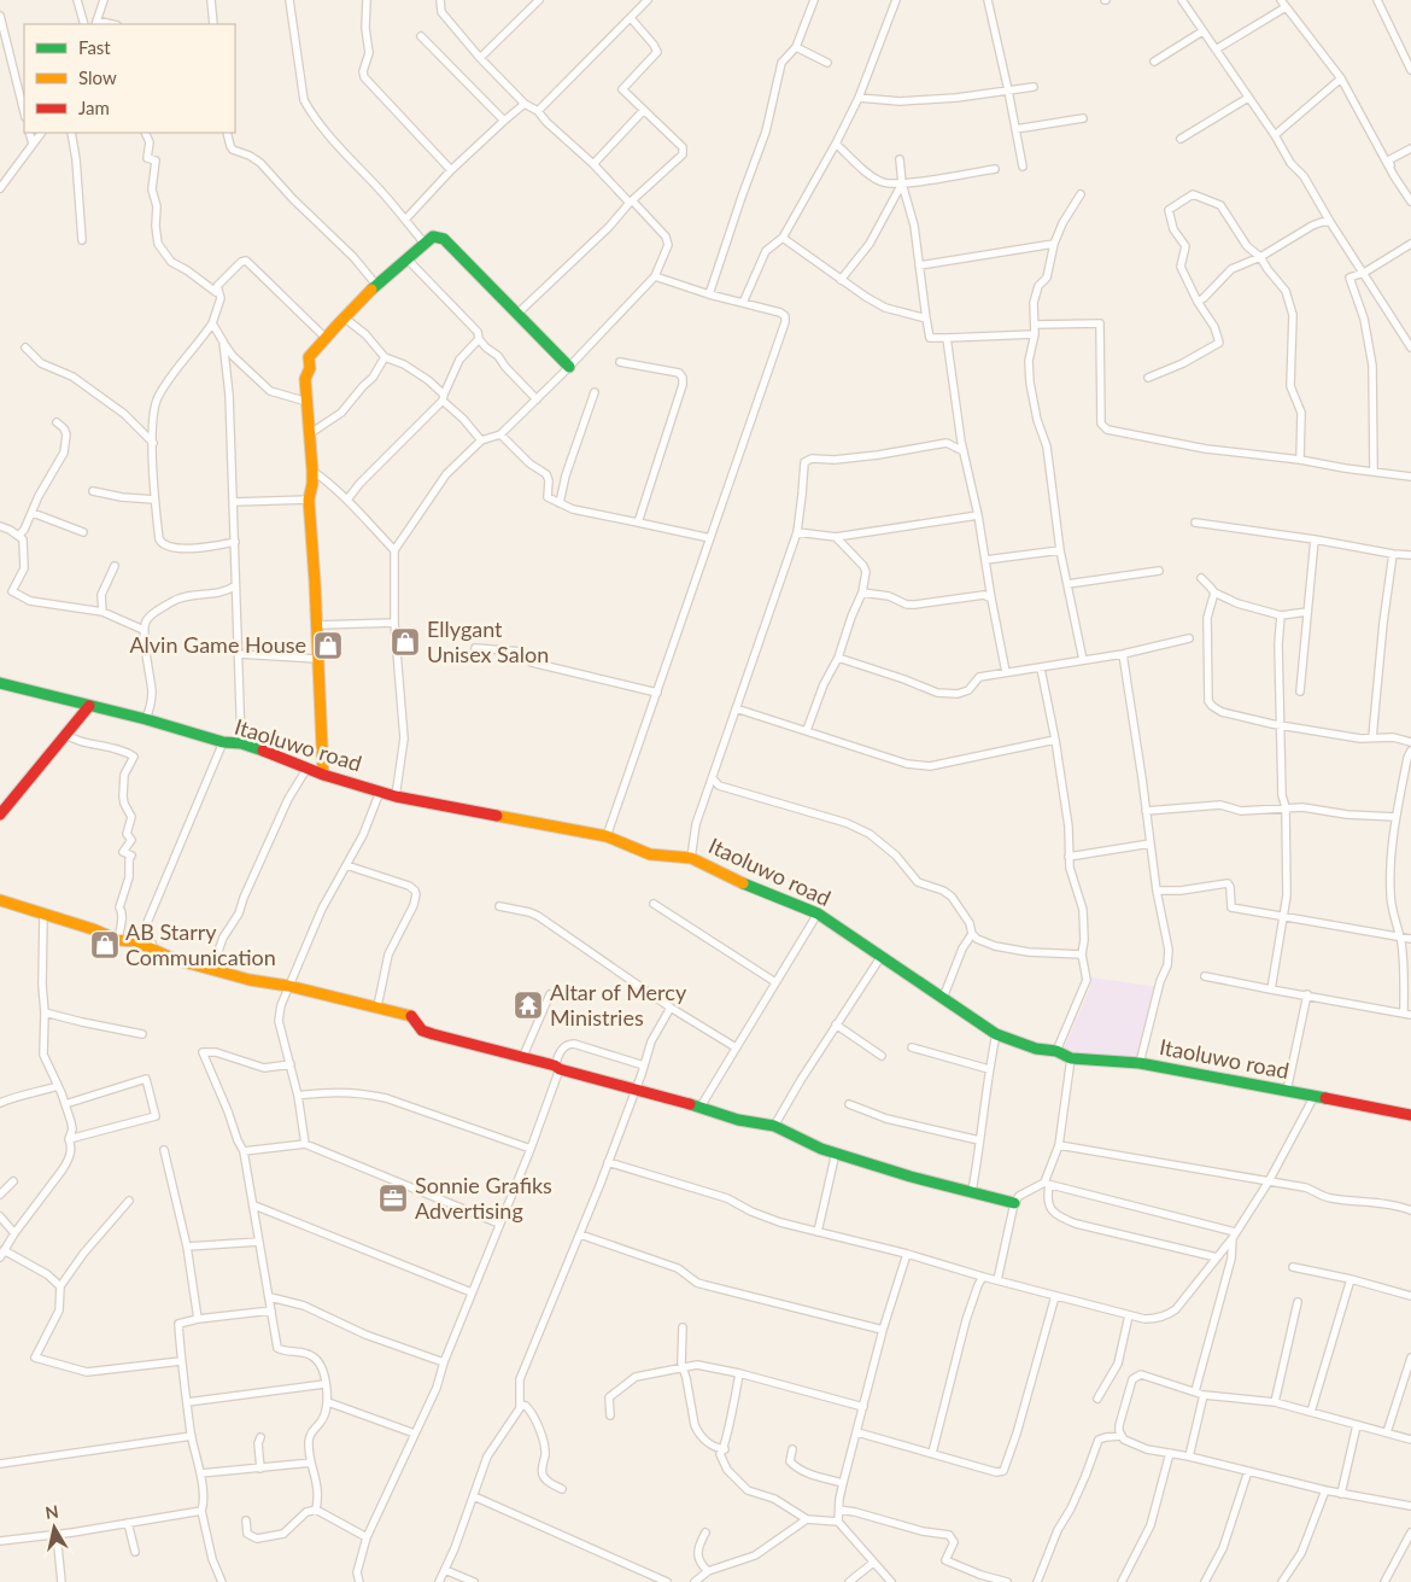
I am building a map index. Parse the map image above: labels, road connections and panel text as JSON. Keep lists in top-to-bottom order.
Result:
{
  "streets": {
    "street": ["Itaoluwo road"]
  },
  "places": {
    "shop": ["Ellygant Unisex Salon", "Alvin Game House", "AB Starry Communication"],
    "temple": ["Altar of Mercy Ministries"],
    "office": ["Sonnie Grafiks Advertising"]
  },
  "legend": ["Fast", "Slow", "Jam"],
  "north": "top"
}
